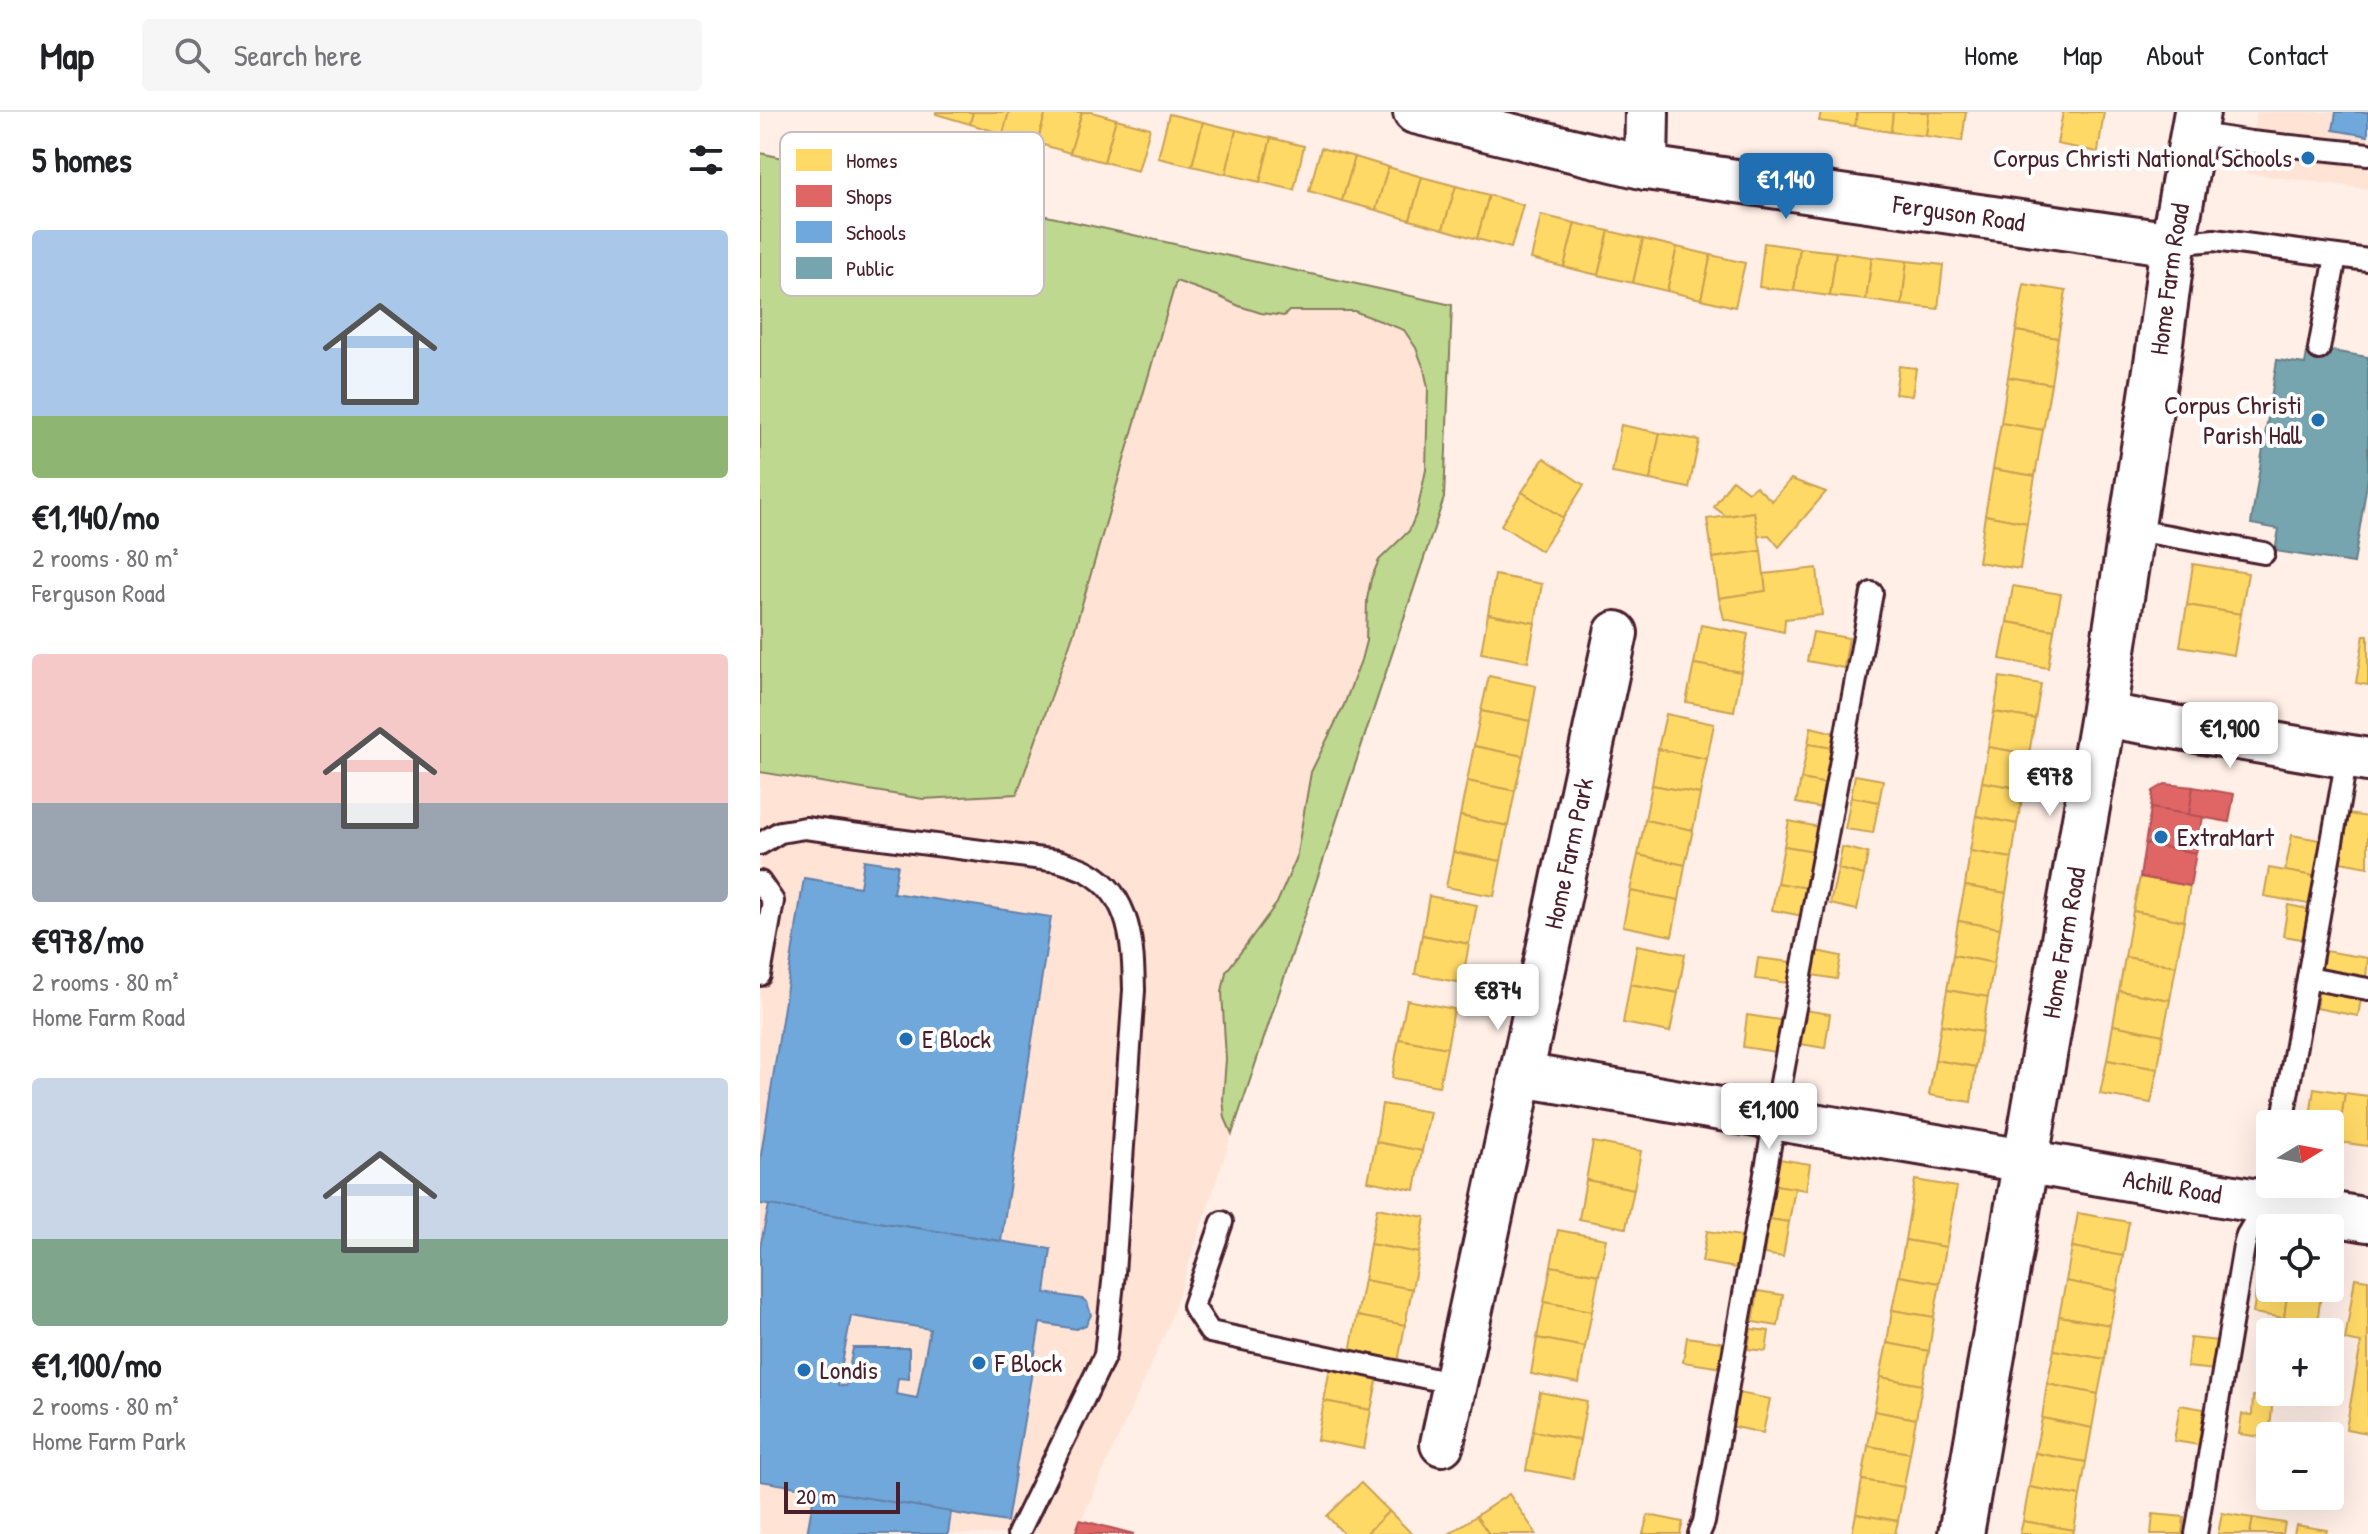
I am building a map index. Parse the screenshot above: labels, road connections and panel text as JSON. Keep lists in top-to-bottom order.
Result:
{
  "streets": {
    "street": [
      "Ferguson Road",
      "Home Farm Road",
      "Home Farm Park",
      "Achill Road"
    ]
  },
  "crossings": [
    ["Ferguson Road", "Home Farm Road"],
    ["Home Farm Road", "Achill Road"]
  ],
  "places": [
    "Corpus Christi National Schools",
    "Corpus Christi Parish Hall",
    "ExtraMart",
    "E Block",
    "F Block",
    "Londis"
  ],
  "legend": [
    "Homes",
    "Shops",
    "Schools",
    "Public"
  ],
  "scale_bar": "20 m",
  "north": "right",
  "page": {
    "header": "Map",
    "search": "Search here",
    "nav": [
      "Home",
      "Map",
      "About",
      "Contact"
    ],
    "heading": "5 homes",
    "price": [
      "€1,140",
      "€1,900",
      "€978",
      "€874",
      "€1,100"
    ],
    "list": [
      {
        "name": "€1,140/mo",
        "note": "2 rooms · 80 m² · Ferguson Road"
      },
      {
        "name": "€978/mo",
        "note": "2 rooms · 80 m² · Home Farm Road"
      },
      {
        "name": "€1,100/mo",
        "note": "2 rooms · 80 m² · Home Farm Park"
      }
    ],
    "map_buttons": ["+", "−"],
    "scale": "20 m"
  }
}
